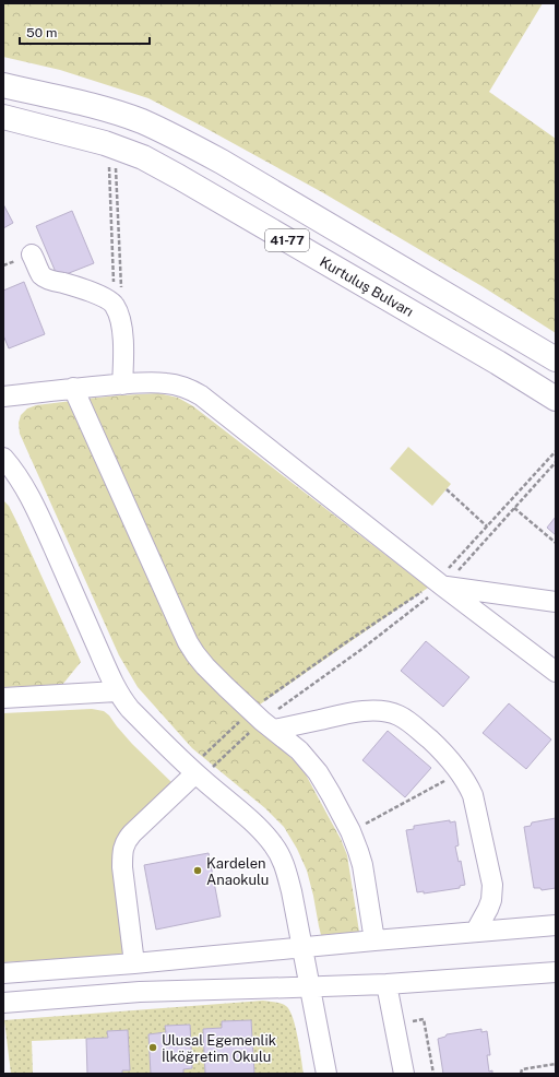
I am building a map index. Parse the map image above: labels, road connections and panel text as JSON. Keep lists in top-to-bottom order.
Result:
{
  "streets": {
    "highway": ["41-77", "Kurtuluş Bulvarı"]
  },
  "places": ["Kardelen Anaokulu", "Ulusal Egemenlik İlköğretim Okulu"],
  "scale_bar": "50 m"
}
